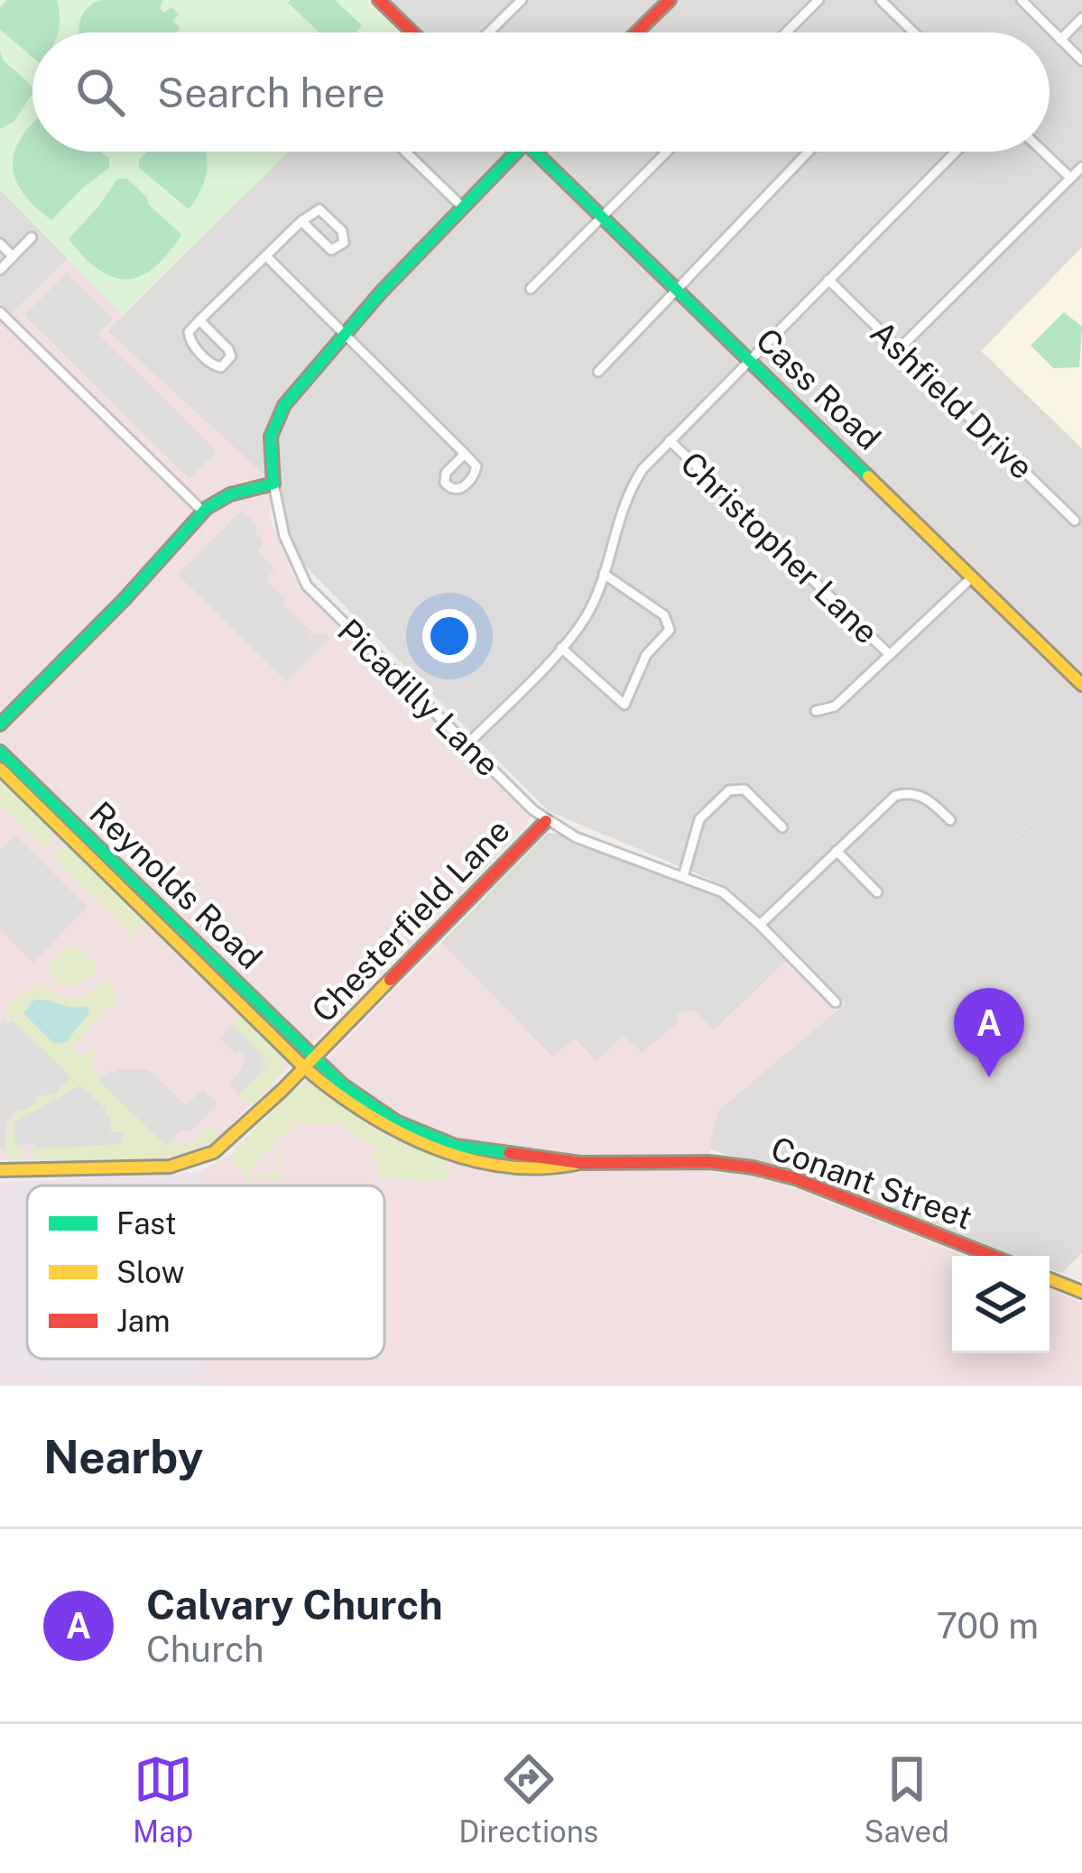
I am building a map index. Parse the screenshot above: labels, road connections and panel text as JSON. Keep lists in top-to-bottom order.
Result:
{
  "streets": {
    "street": [
      "Cass Road",
      "Ashfield Drive",
      "Christopher Lane",
      "Picadilly Lane",
      "Reynolds Road",
      "Chesterfield Lane",
      "Conant Street"
    ]
  },
  "crossings": [
    ["Picadilly Lane", "Chesterfield Lane"],
    ["Reynolds Road", "Chesterfield Lane"],
    ["Reynolds Road", "Conant Street"],
    ["Chesterfield Lane", "Conant Street"]
  ],
  "legend": ["Fast", "Slow", "Jam"],
  "page": {
    "search": "Search here",
    "pins": "A",
    "heading": "Nearby",
    "list": [
      {
        "mark": "A",
        "name": "Calvary Church",
        "note": "Church",
        "value": "700 m"
      }
    ],
    "nav": ["Map", "Directions", "Saved"]
  }
}
